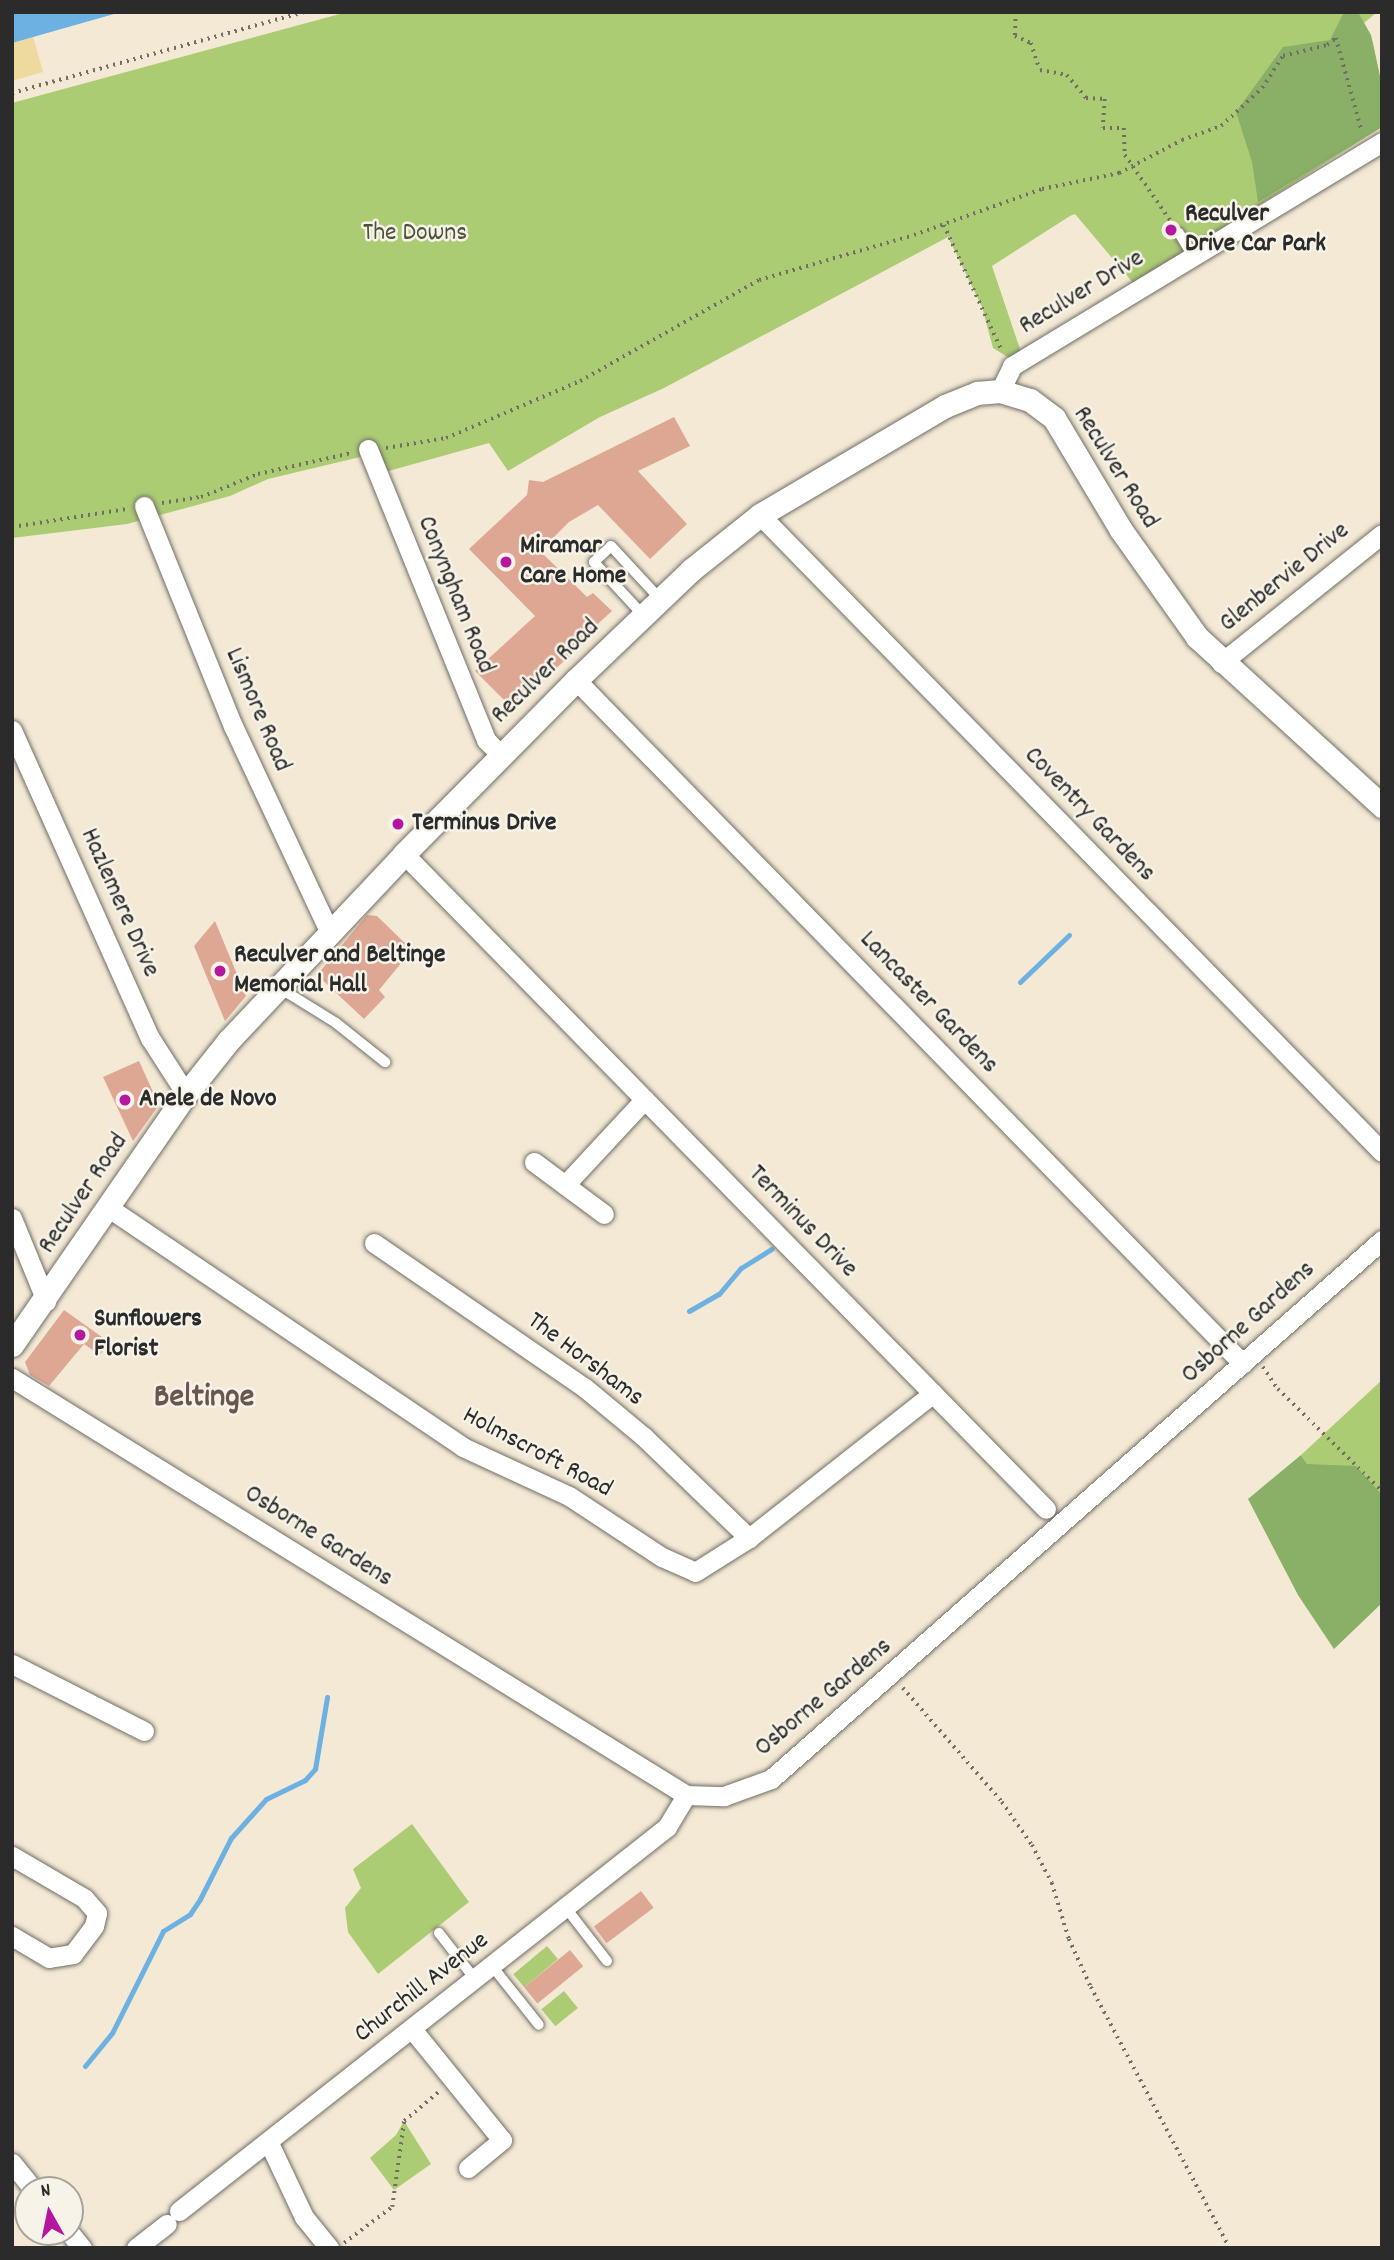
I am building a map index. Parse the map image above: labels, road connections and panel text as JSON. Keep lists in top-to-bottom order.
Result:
{
  "streets": {
    "street": [
      "Reculver Drive",
      "Reculver Road",
      "Glenbervie Drive",
      "Conyngham Road",
      "Lismore Road",
      "Coventry Gardens",
      "Hazlemere Drive",
      "Lancaster Gardens",
      "Terminus Drive",
      "Osborne Gardens",
      "The Horshams",
      "Holmscroft Road",
      "Churchill Avenue"
    ]
  },
  "crossings": [
    ["Reculver Drive", "Reculver Road"],
    ["Reculver Road", "Glenbervie Drive"],
    ["Reculver Road", "Conyngham Road"],
    ["Reculver Road", "Lismore Road"],
    ["Reculver Road", "Coventry Gardens"],
    ["Reculver Road", "Hazlemere Drive"],
    ["Reculver Road", "Lancaster Gardens"],
    ["Reculver Road", "Terminus Drive"],
    ["Reculver Road", "Holmscroft Road"],
    ["Lancaster Gardens", "Osborne Gardens"],
    ["Terminus Drive", "Holmscroft Road"],
    ["Osborne Gardens", "Churchill Avenue"],
    ["The Horshams", "Holmscroft Road"]
  ],
  "districts": ["Beltinge"],
  "parks": ["The Downs"],
  "places": [
    "Reculver Drive Car Park",
    "Miramar Care Home",
    "Terminus Drive",
    "Reculver and Beltinge Memorial Hall",
    "Anele de Novo",
    "Sunflowers Florist"
  ],
  "north": "top"
}
